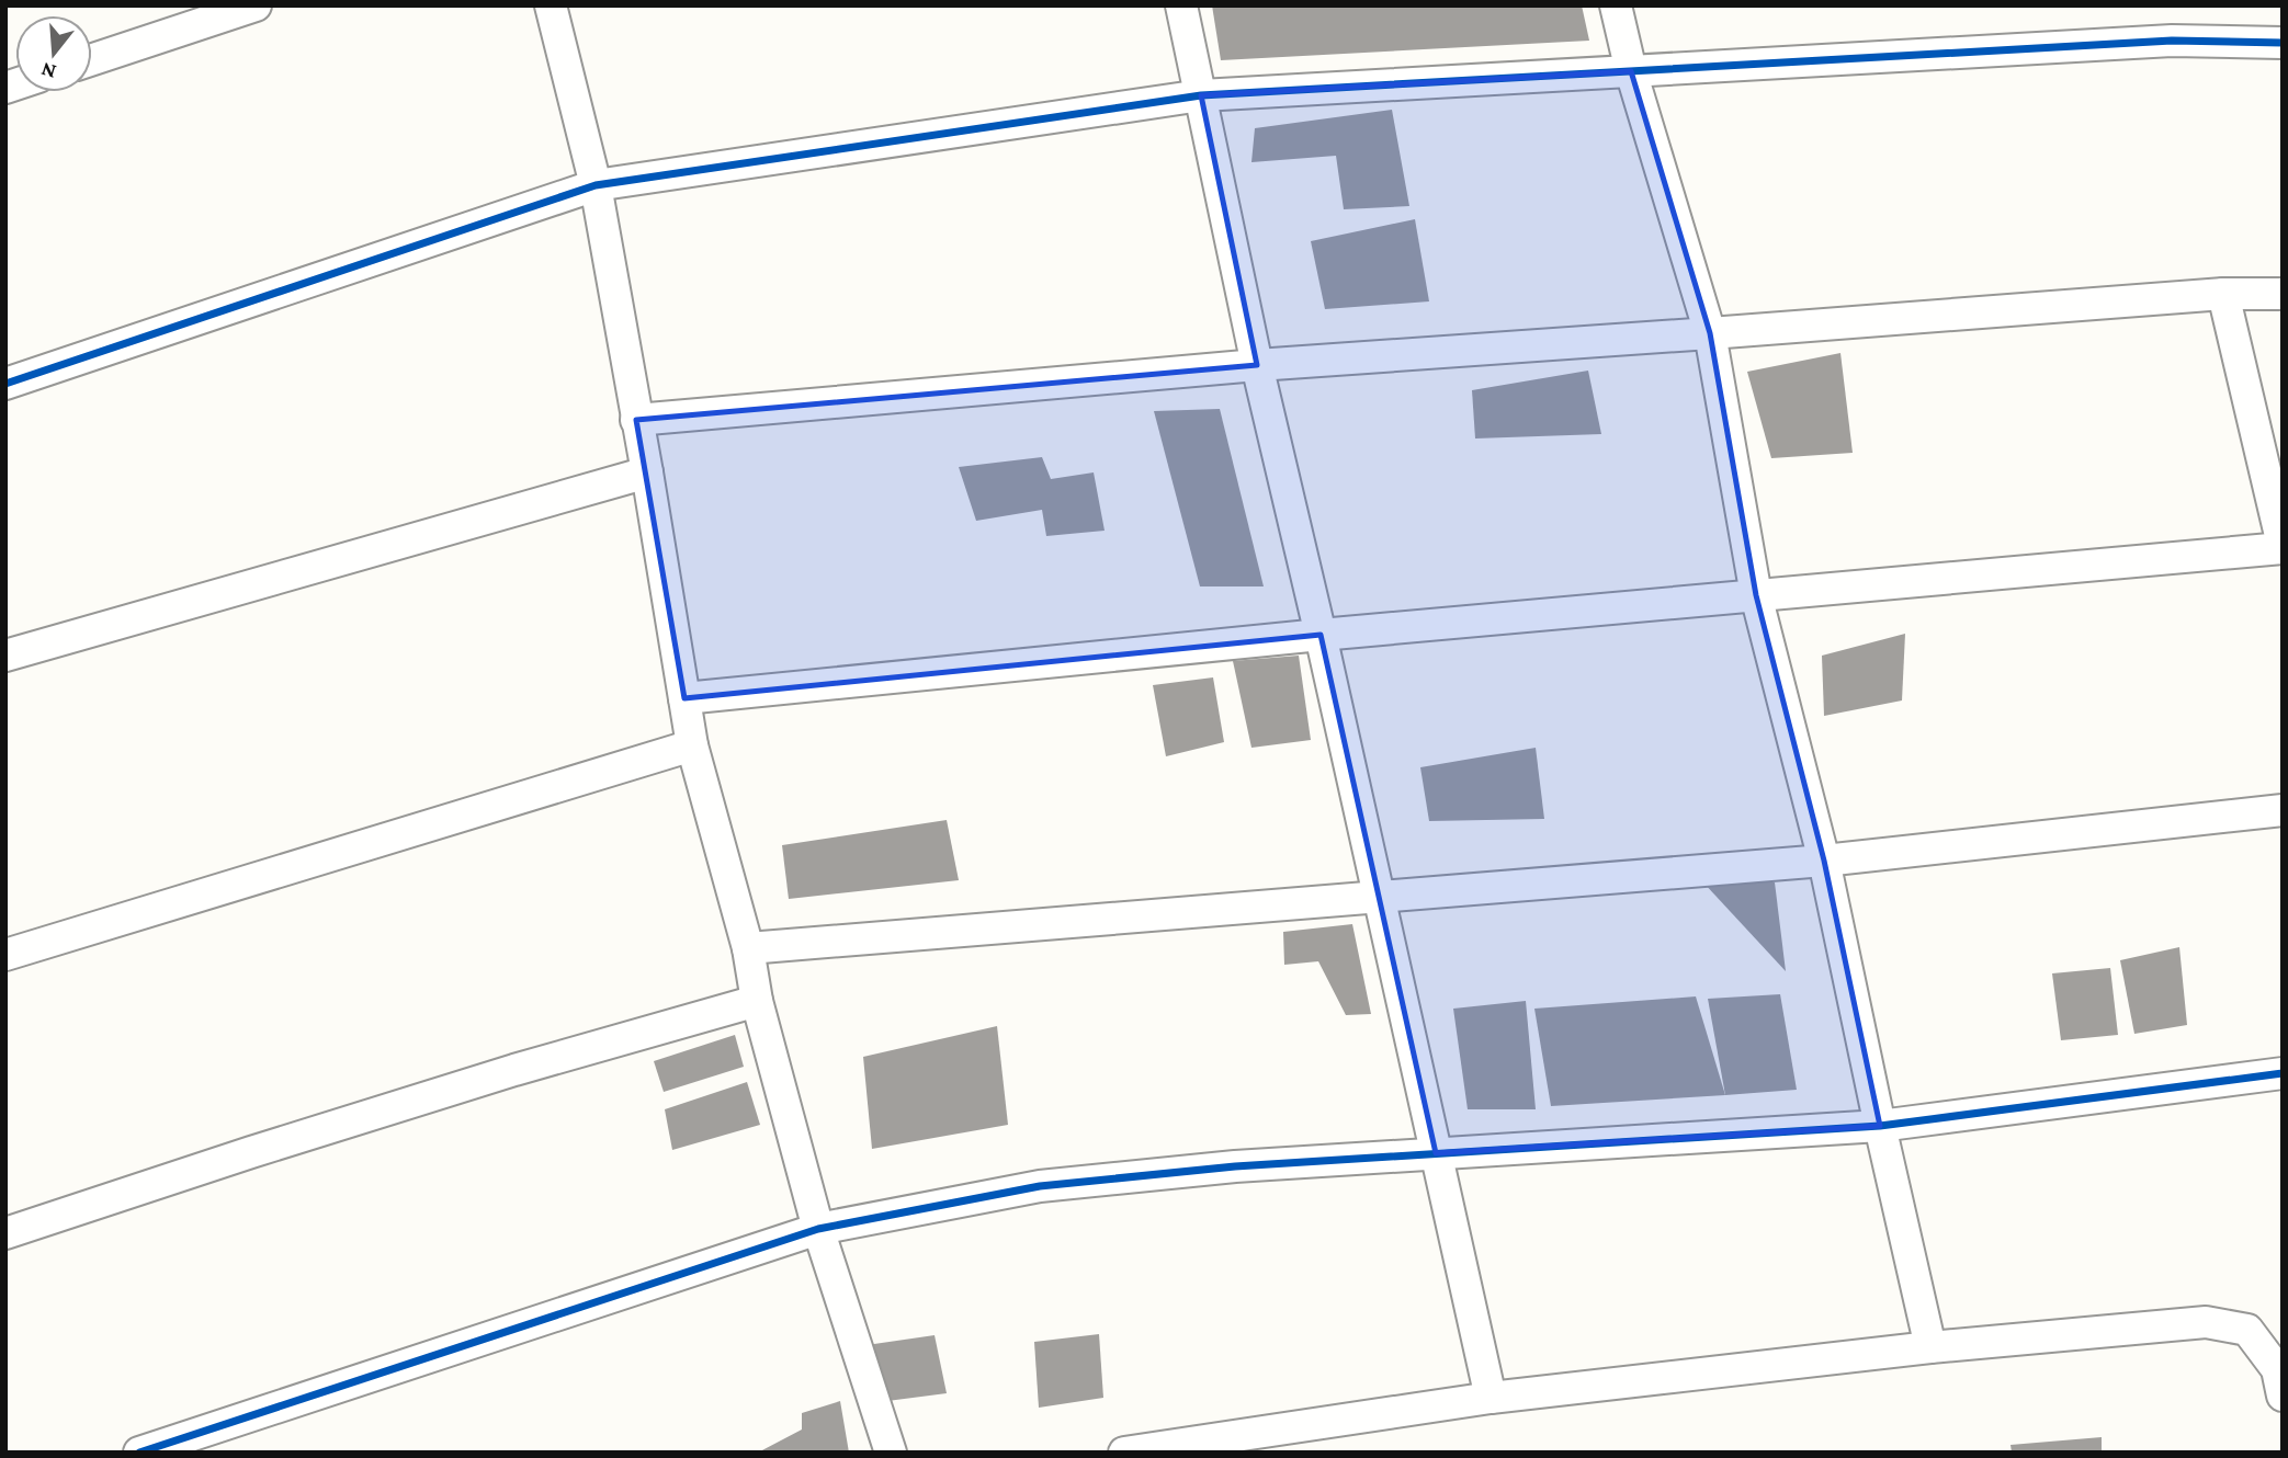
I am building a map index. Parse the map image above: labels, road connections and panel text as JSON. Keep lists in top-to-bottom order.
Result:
{
  "north": "bottom"
}
